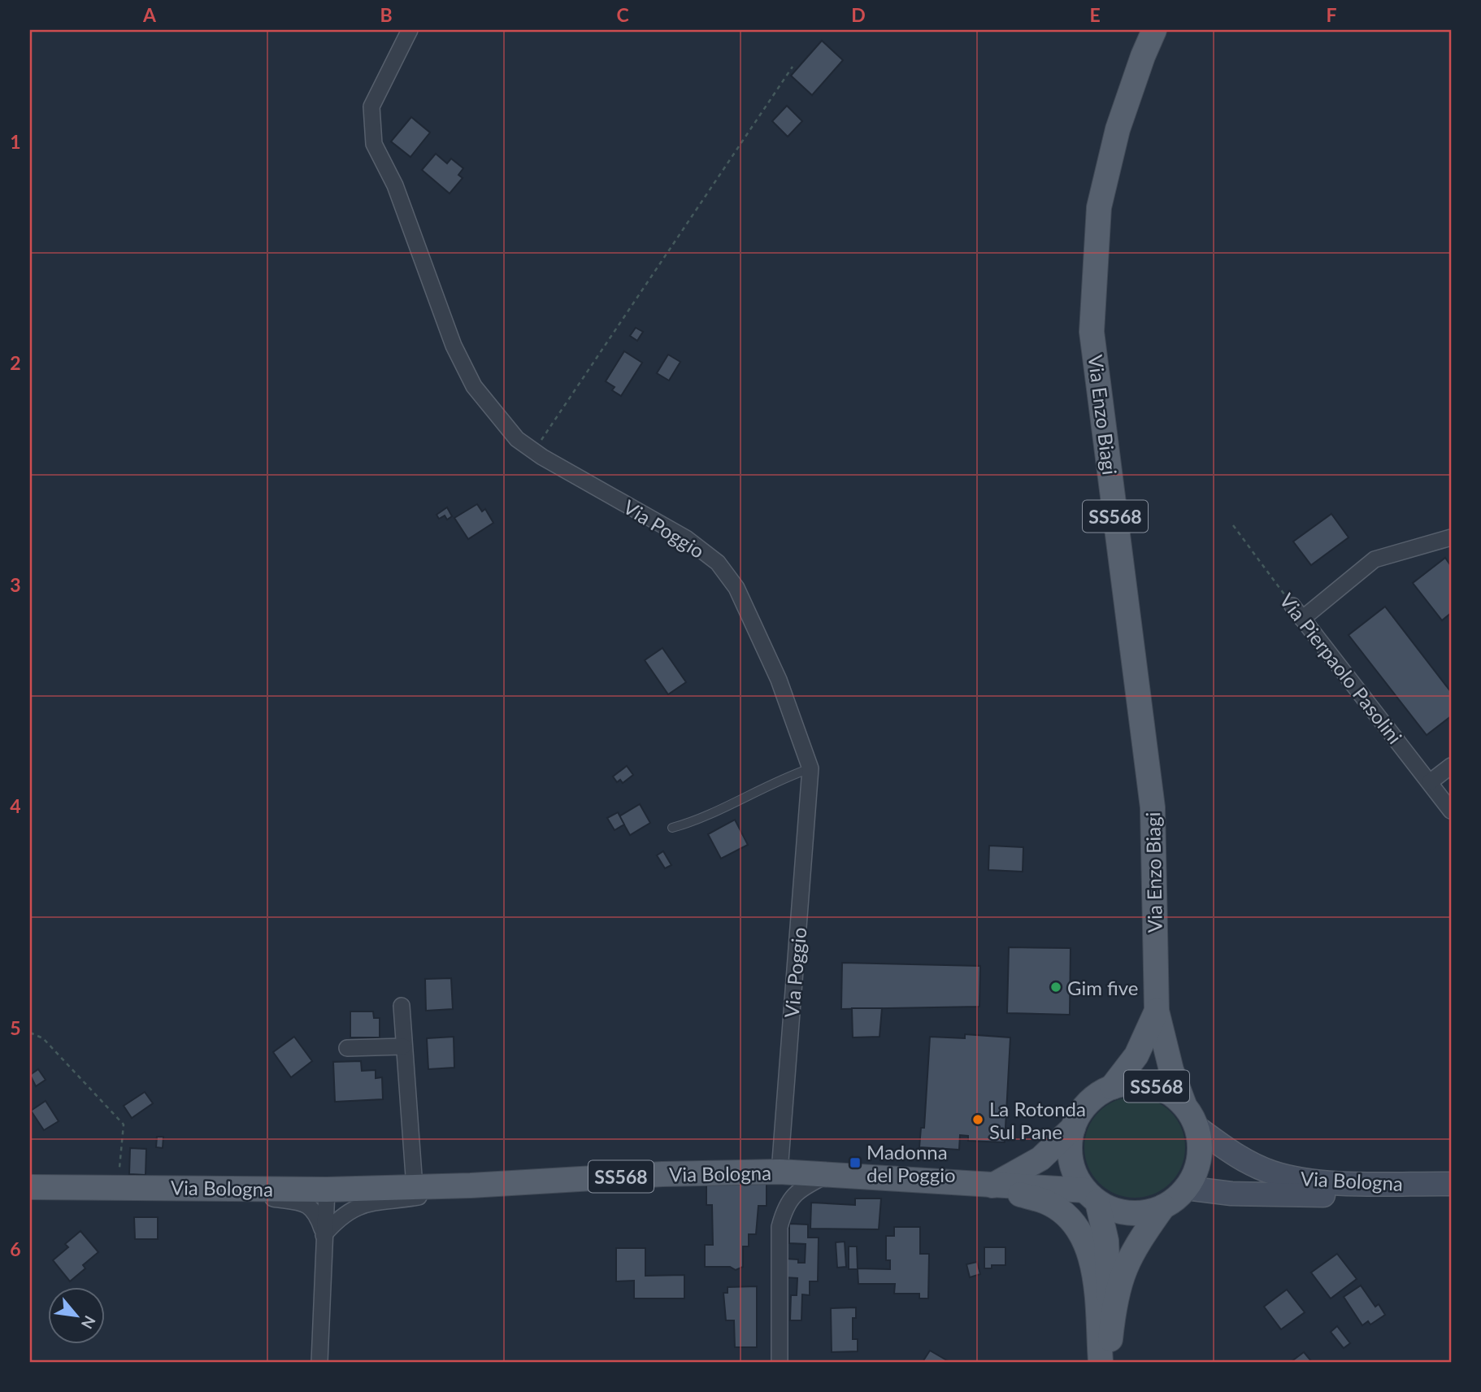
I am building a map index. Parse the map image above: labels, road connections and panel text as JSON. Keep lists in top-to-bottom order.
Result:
{
  "streets": {
    "main road": ["Via Enzo Biagi", "SS568", "Via Bologna"],
    "street": ["Via Poggio", "Via Pierpaolo Pasolini"]
  },
  "crossings": [
    ["Via Enzo Biagi", "Via Bologna"],
    ["Via Poggio", "Via Bologna"]
  ],
  "places": {
    "other": ["Gim five", "La Rotonda Sul Pane"],
    "transit": ["Madonna del Poggio"]
  },
  "north": "bottom right",
  "grid": {
    "columns": [
      "A",
      "B",
      "C",
      "D",
      "E",
      "F"
    ],
    "rows": [
      "1",
      "2",
      "3",
      "4",
      "5",
      "6"
    ]
  }
}
